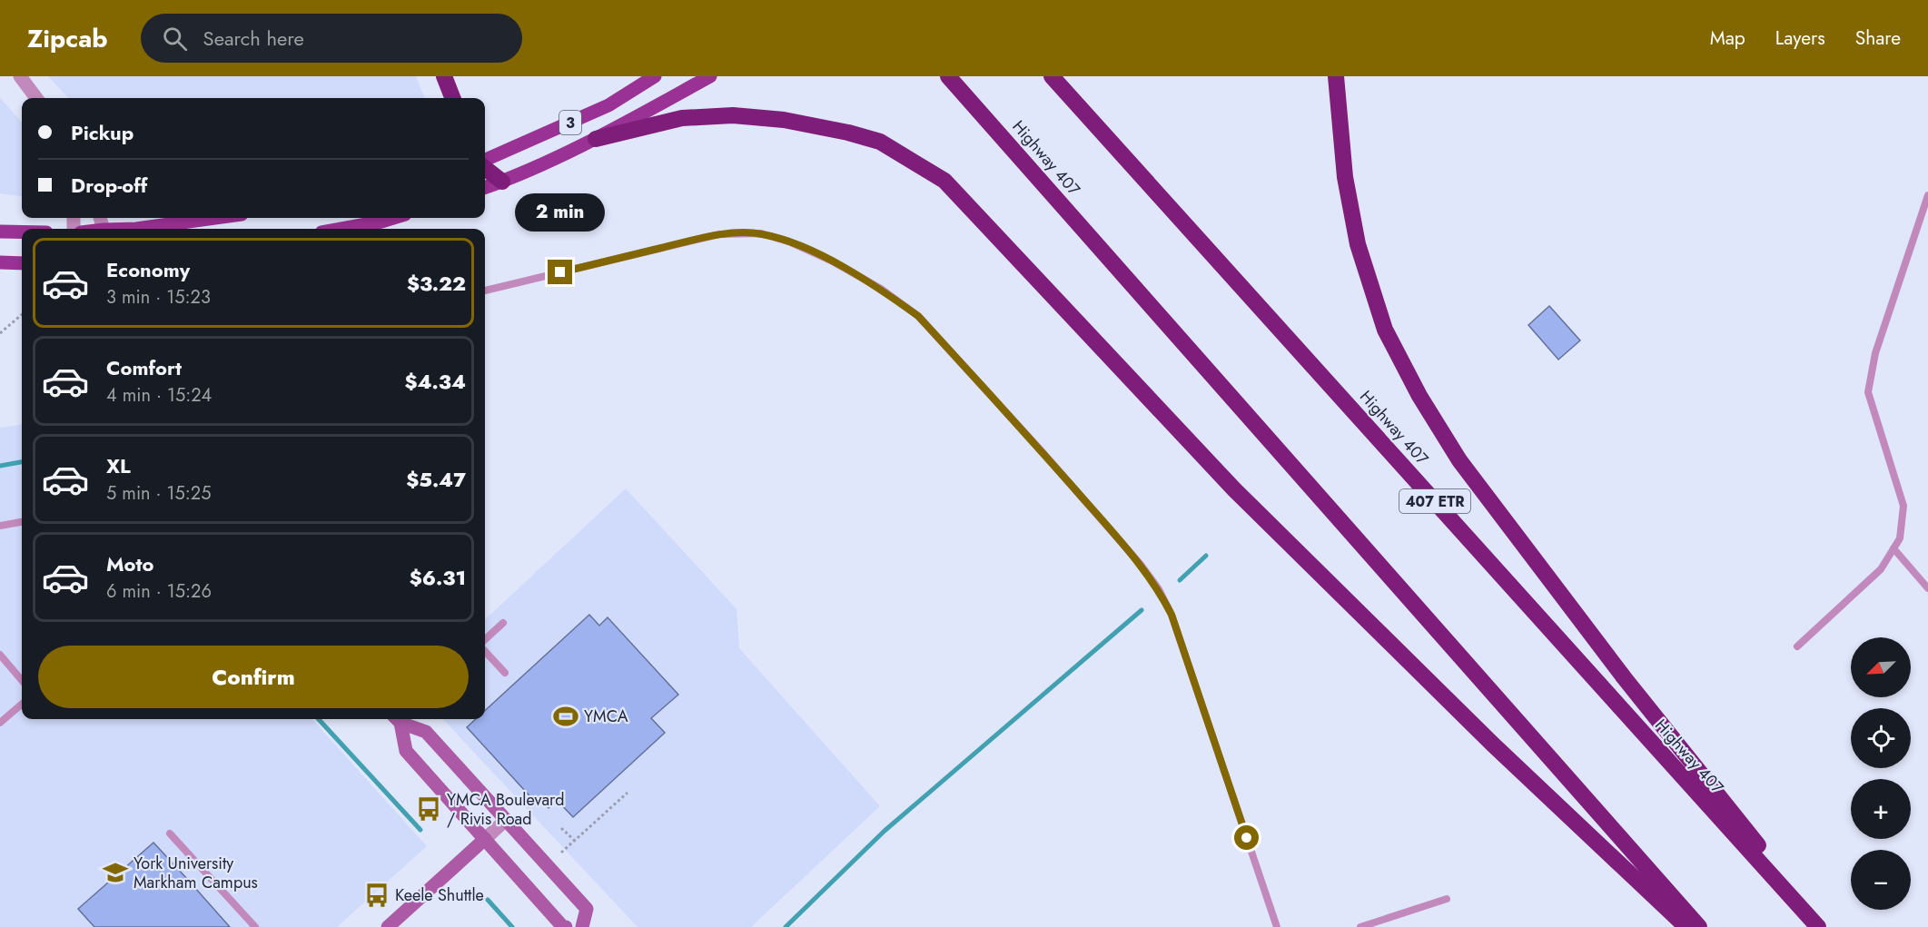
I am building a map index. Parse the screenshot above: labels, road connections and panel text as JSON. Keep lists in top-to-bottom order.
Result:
{
  "streets": {
    "highway": ["Highway 407", "407 ETR"],
    "main road": ["3"]
  },
  "places": {
    "sports": ["YMCA"],
    "bus stop": ["YMCA Boulevard / Rivis Road", "Keele Shuttle"],
    "school or university": ["York University Markham Campus"]
  },
  "north": "bottom left",
  "page": {
    "header": "Zipcab",
    "search": "Search here",
    "nav": ["Map", "Layers", "Share"],
    "banner": ["Pickup", "Drop-off"],
    "bubble": "2 min",
    "list": [
      {
        "name": "Economy",
        "note": "3 min · 15:23",
        "value": "$3.22"
      },
      {
        "name": "Comfort",
        "note": "4 min · 15:24",
        "value": "$4.34"
      },
      {
        "name": "XL",
        "note": "5 min · 15:25",
        "value": "$5.47"
      },
      {
        "name": "Moto",
        "note": "6 min · 15:26",
        "value": "$6.31"
      }
    ],
    "buttons": "Confirm",
    "map_buttons": ["+", "−"]
  }
}
